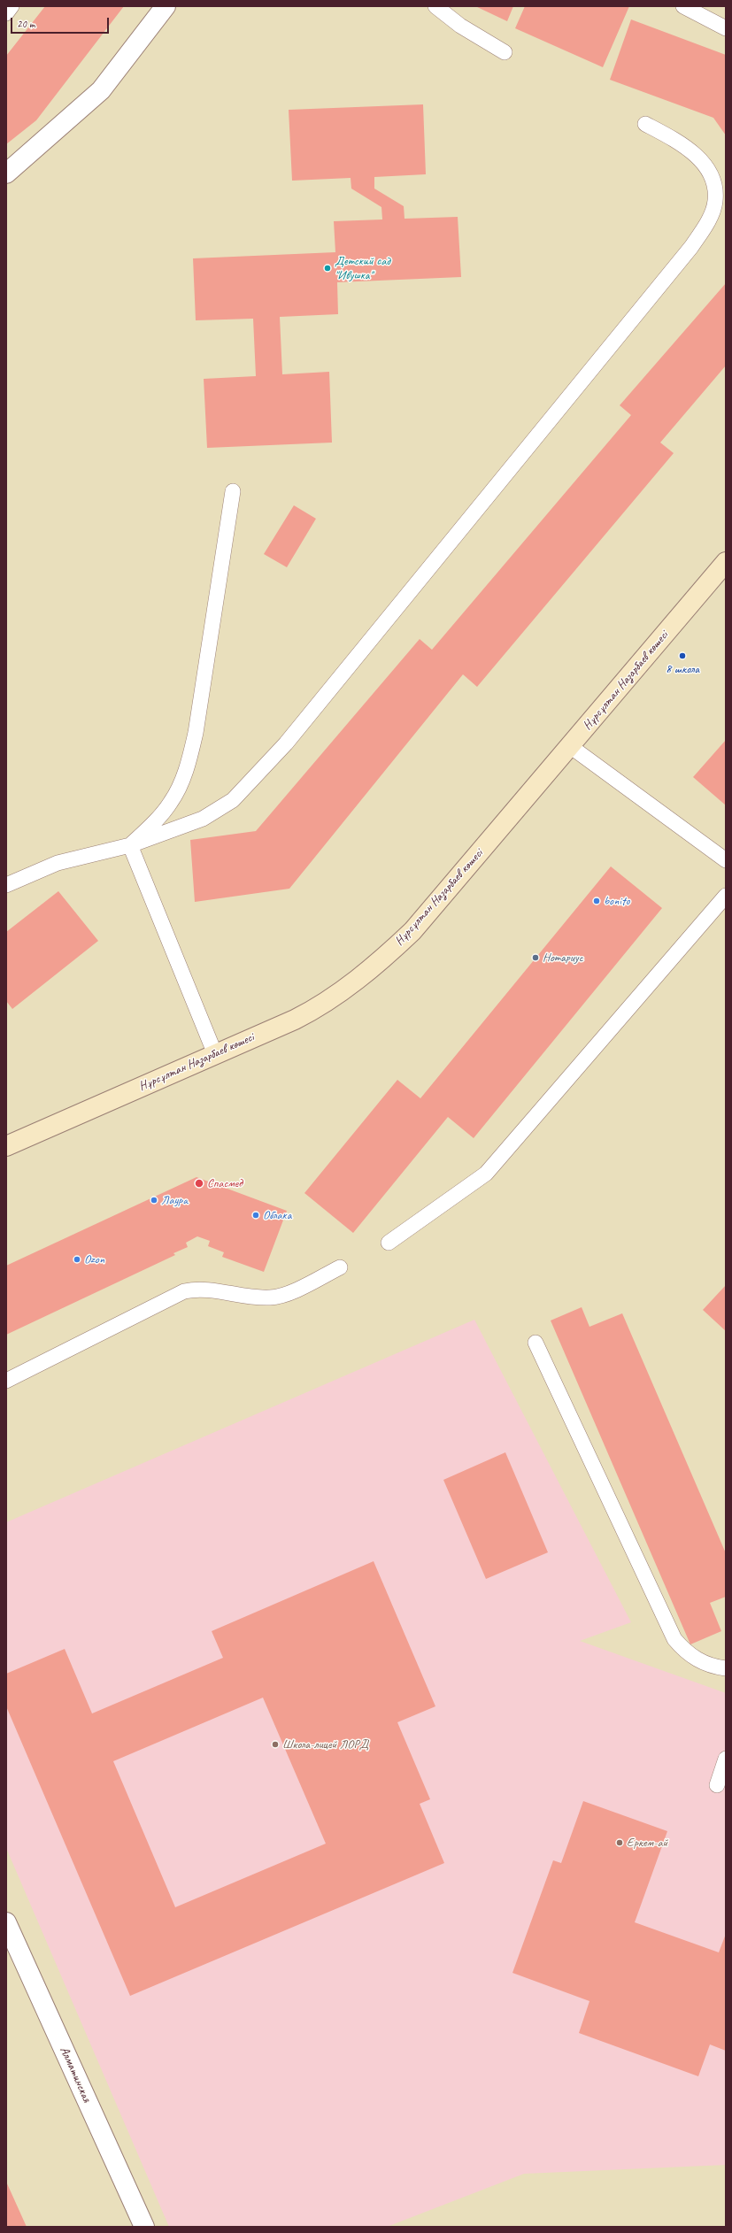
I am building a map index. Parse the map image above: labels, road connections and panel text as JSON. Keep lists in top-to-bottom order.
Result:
{
  "streets": {
    "main road": ["Нұрсұлтан Назарбаев көшесі"],
    "street": ["Алматинская"]
  },
  "places": [
    "Детский сад \"Ивушка\"",
    "8 школа",
    "bonito",
    "Нотариус",
    "Спасмед",
    "Лаура",
    "Облака",
    "Ozon",
    "Школа-лицей ЛОРД",
    "Еркем-ай"
  ],
  "scale_bar": "20 m"
}
